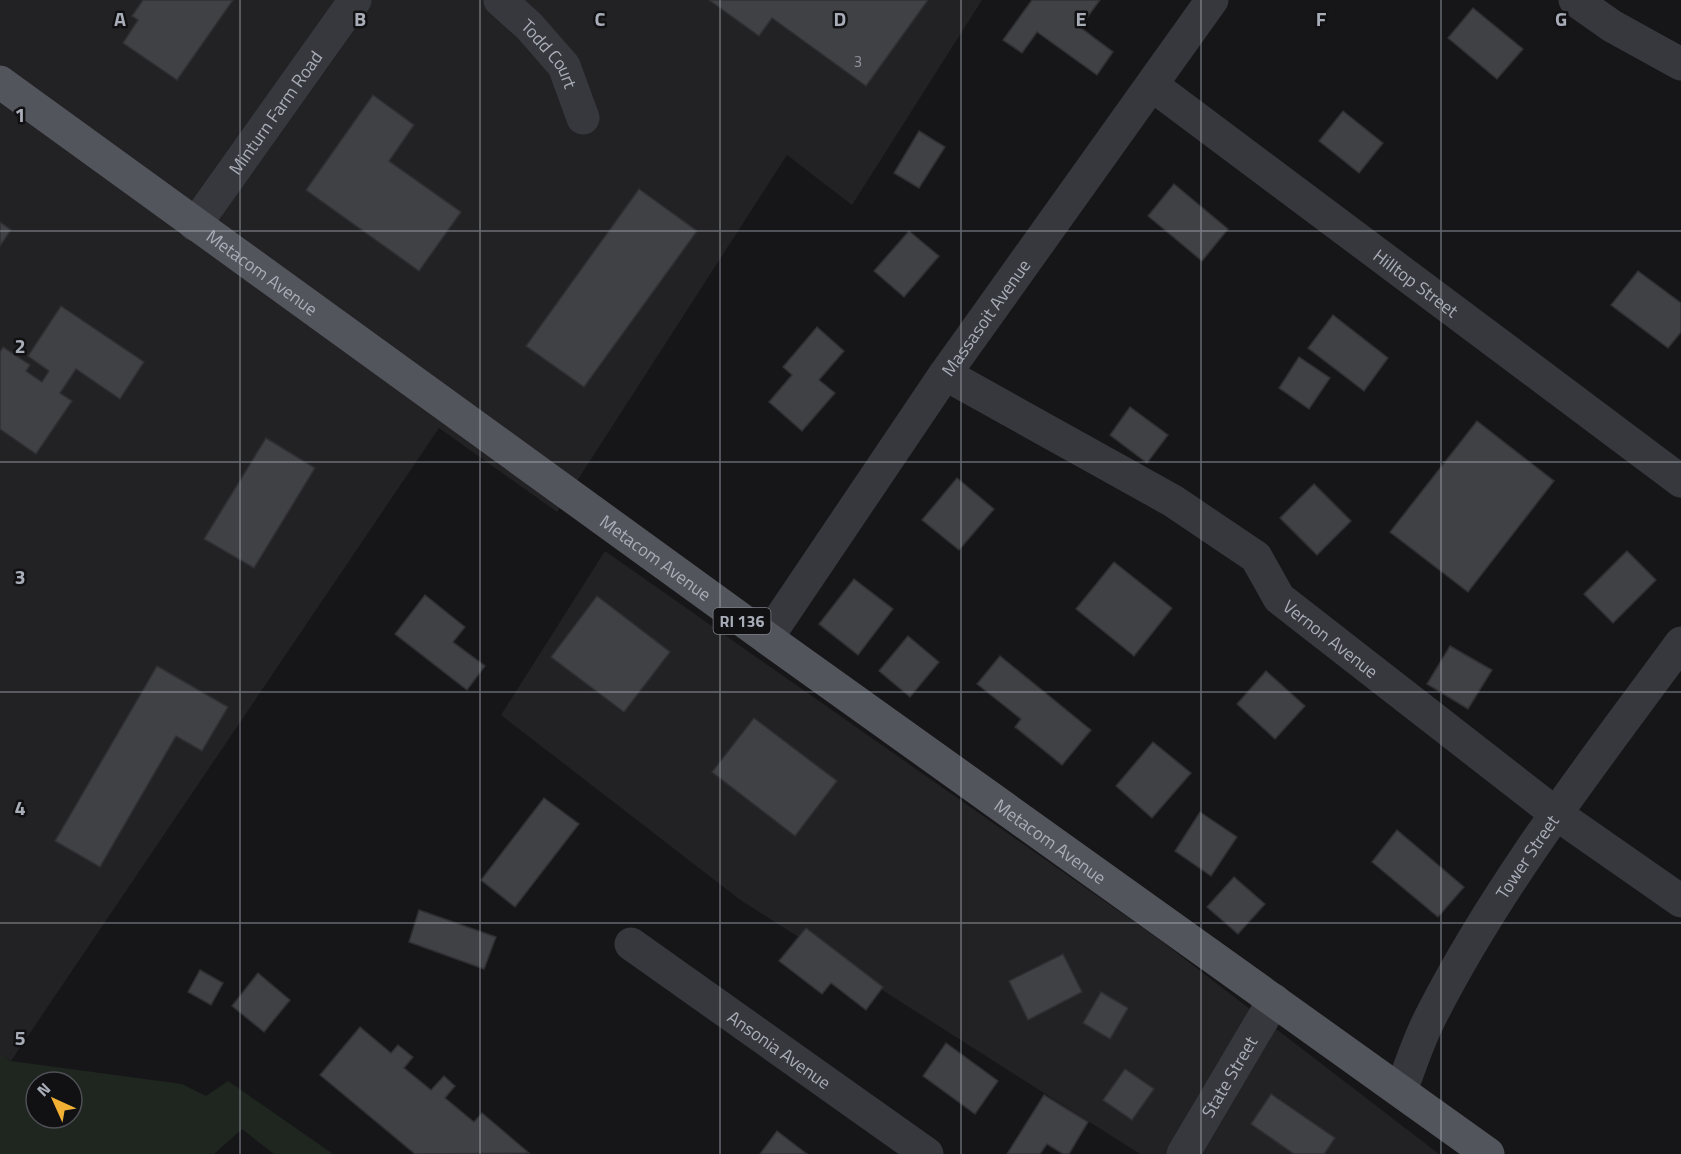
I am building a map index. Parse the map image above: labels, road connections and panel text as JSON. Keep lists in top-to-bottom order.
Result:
{
  "streets": {
    "main road": ["Metacom Avenue", "RI 136"],
    "street": [
      "Todd Court",
      "Minturn Farm Road",
      "Hilltop Street",
      "Massasoit Avenue",
      "Vernon Avenue",
      "Tower Street",
      "Ansonia Avenue",
      "State Street"
    ]
  },
  "crossings": [
    ["Minturn Farm Road", "Metacom Avenue"],
    ["Metacom Avenue", "Massasoit Avenue"],
    ["Metacom Avenue", "Tower Street"],
    ["Metacom Avenue", "State Street"],
    ["Hilltop Street", "Massasoit Avenue"],
    ["Massasoit Avenue", "Vernon Avenue"],
    ["Vernon Avenue", "Tower Street"]
  ],
  "house_numbers": ["3"],
  "north": "top left",
  "grid": {
    "columns": [
      "A",
      "B",
      "C",
      "D",
      "E",
      "F",
      "G"
    ],
    "rows": [
      "1",
      "2",
      "3",
      "4",
      "5"
    ]
  }
}
